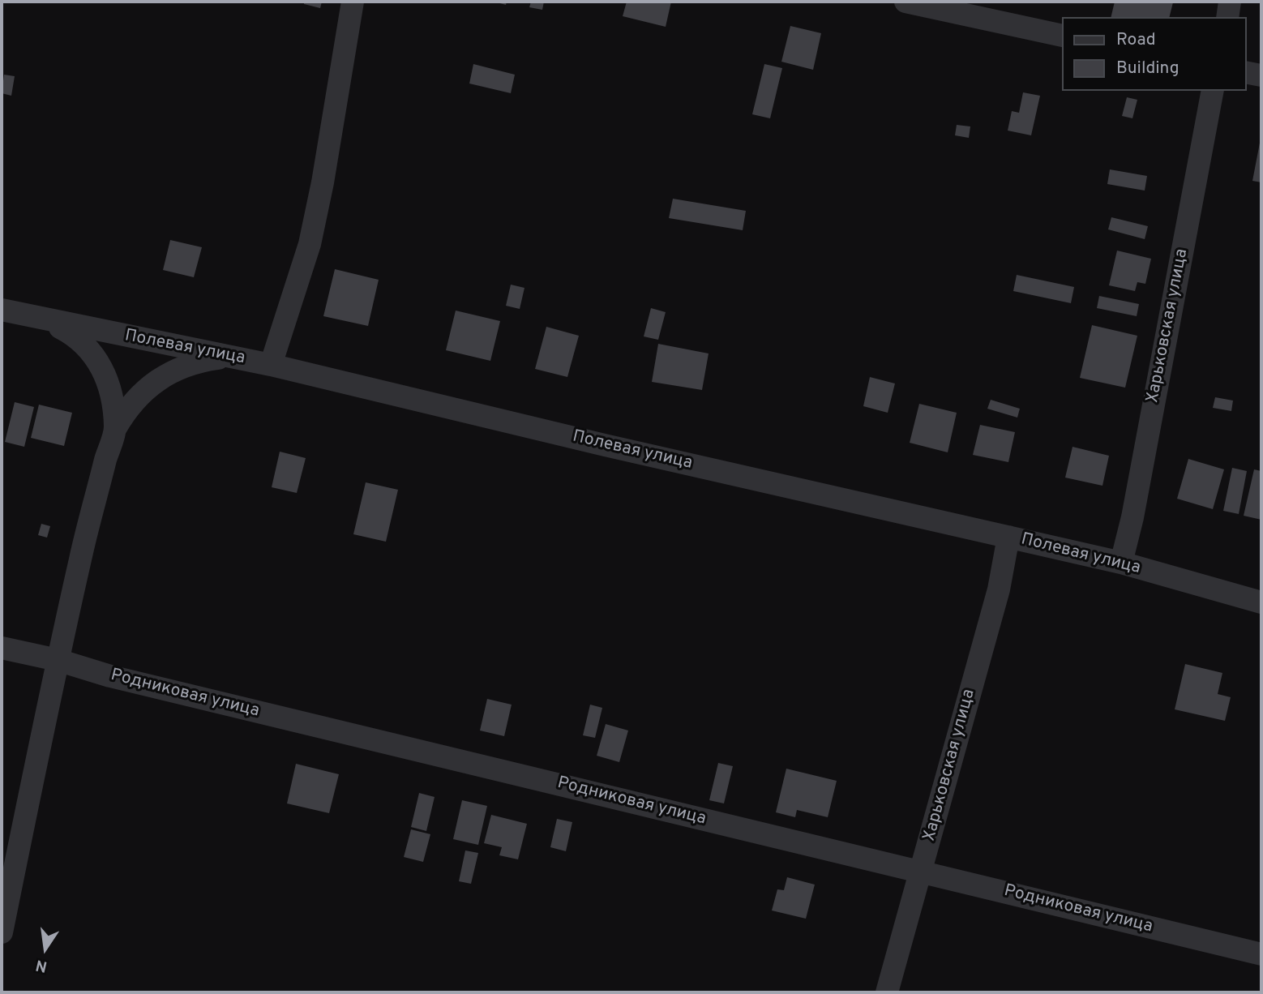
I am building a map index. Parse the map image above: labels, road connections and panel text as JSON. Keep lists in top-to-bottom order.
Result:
{
  "streets": {
    "street": ["Харьковская улица", "Полевая улица", "Родниковая улица"]
  },
  "crossings": [
    ["Харьковская улица", "Полевая улица"],
    ["Харьковская улица", "Родниковая улица"]
  ],
  "legend": ["Road", "Building"],
  "north": "bottom"
}
